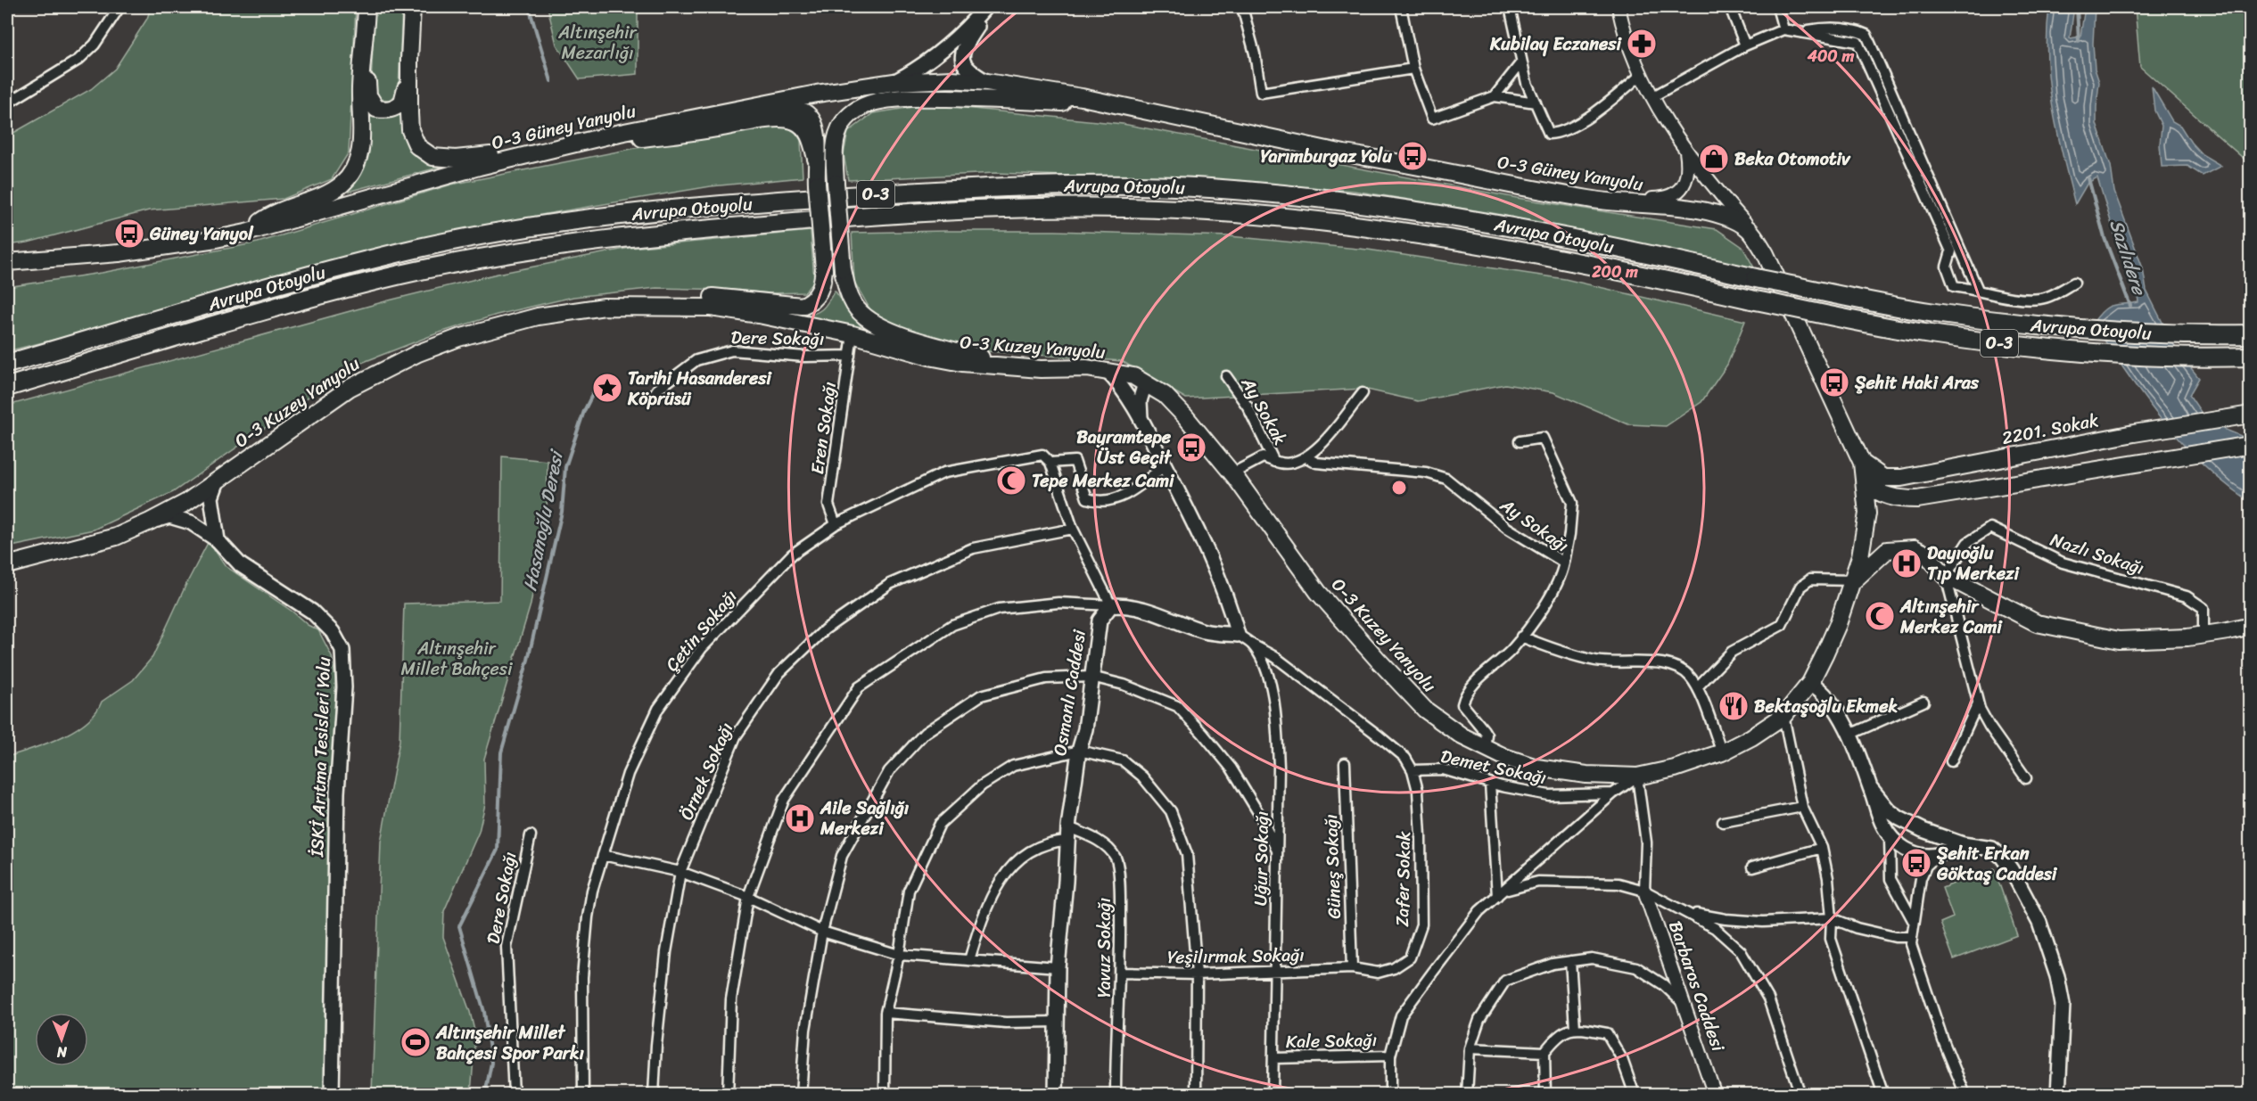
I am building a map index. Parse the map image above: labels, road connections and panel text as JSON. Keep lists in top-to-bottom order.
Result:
{
  "streets": {
    "highway": ["Avrupa Otoyolu", "O-3"],
    "main road": [
      "O-3 Güney Yanyolu",
      "O-3 Kuzey Yanyolu",
      "2201. Sokak",
      "Osmanlı Caddesi",
      "İSKİ Arıtma Tesisleri Yolu"
    ],
    "street": [
      "Dere Sokağı",
      "Ay Sokak",
      "Eren Sokağı",
      "Ay Sokağı",
      "Nazlı Sokağı",
      "Çetin Sokağı",
      "Demet Sokağı",
      "Örnek Sokağı",
      "Uğur Sokağı",
      "Güneş Sokağı",
      "Zafer Sokak",
      "Yavuz Sokağı",
      "Yeşilırmak Sokağı",
      "Barbaros Caddesi",
      "Kale Sokağı"
    ]
  },
  "crossings": [
    ["Dere Sokağı", "Eren Sokağı"],
    ["O-3 Kuzey Yanyolu", "Ay Sokak"],
    ["O-3 Kuzey Yanyolu", "Eren Sokağı"],
    ["O-3 Kuzey Yanyolu", "Ay Sokağı"],
    ["O-3 Kuzey Yanyolu", "İSKİ Arıtma Tesisleri Yolu"],
    ["Ay Sokak", "Ay Sokağı"],
    ["Eren Sokağı", "Çetin Sokağı"],
    ["Osmanlı Caddesi", "Yavuz Sokağı"],
    ["Demet Sokağı", "Zafer Sokak"],
    ["Uğur Sokağı", "Yeşilırmak Sokağı"],
    ["Uğur Sokağı", "Kale Sokağı"],
    ["Güneş Sokağı", "Zafer Sokak"],
    ["Güneş Sokağı", "Yeşilırmak Sokağı"],
    ["Zafer Sokak", "Yeşilırmak Sokağı"],
    ["Yavuz Sokağı", "Yeşilırmak Sokağı"]
  ],
  "water": ["Sazlıdere", "Hasanoğlu Deresi"],
  "parks": ["Altınşehir Mezarlığı", "Altınşehir Millet Bahçesi"],
  "places": {
    "pharmacy": ["Kubilay Eczanesi"],
    "bus stop": [
      "Yarımburgaz Yolu",
      "Güney Yanyol",
      "Şehit Haki Aras",
      "Bayramtepe Üst Geçit",
      "Şehit Erkan Göktaş Caddesi"
    ],
    "shop": ["Beka Otomotiv"],
    "place": ["Tarihi Hasanderesi Köprüsü"],
    "mosque": ["Tepe Merkez Cami", "Altınşehir Merkez Cami"],
    "hospital": ["Dayıoğlu Tıp Merkezi", "Aile Sağlığı Merkezi"],
    "restaurant": ["Bektaşoğlu Ekmek"],
    "sports": ["Altınşehir Millet Bahçesi Spor Parkı"]
  },
  "north": "bottom",
  "rings": ["400 m", "200 m"]
}
